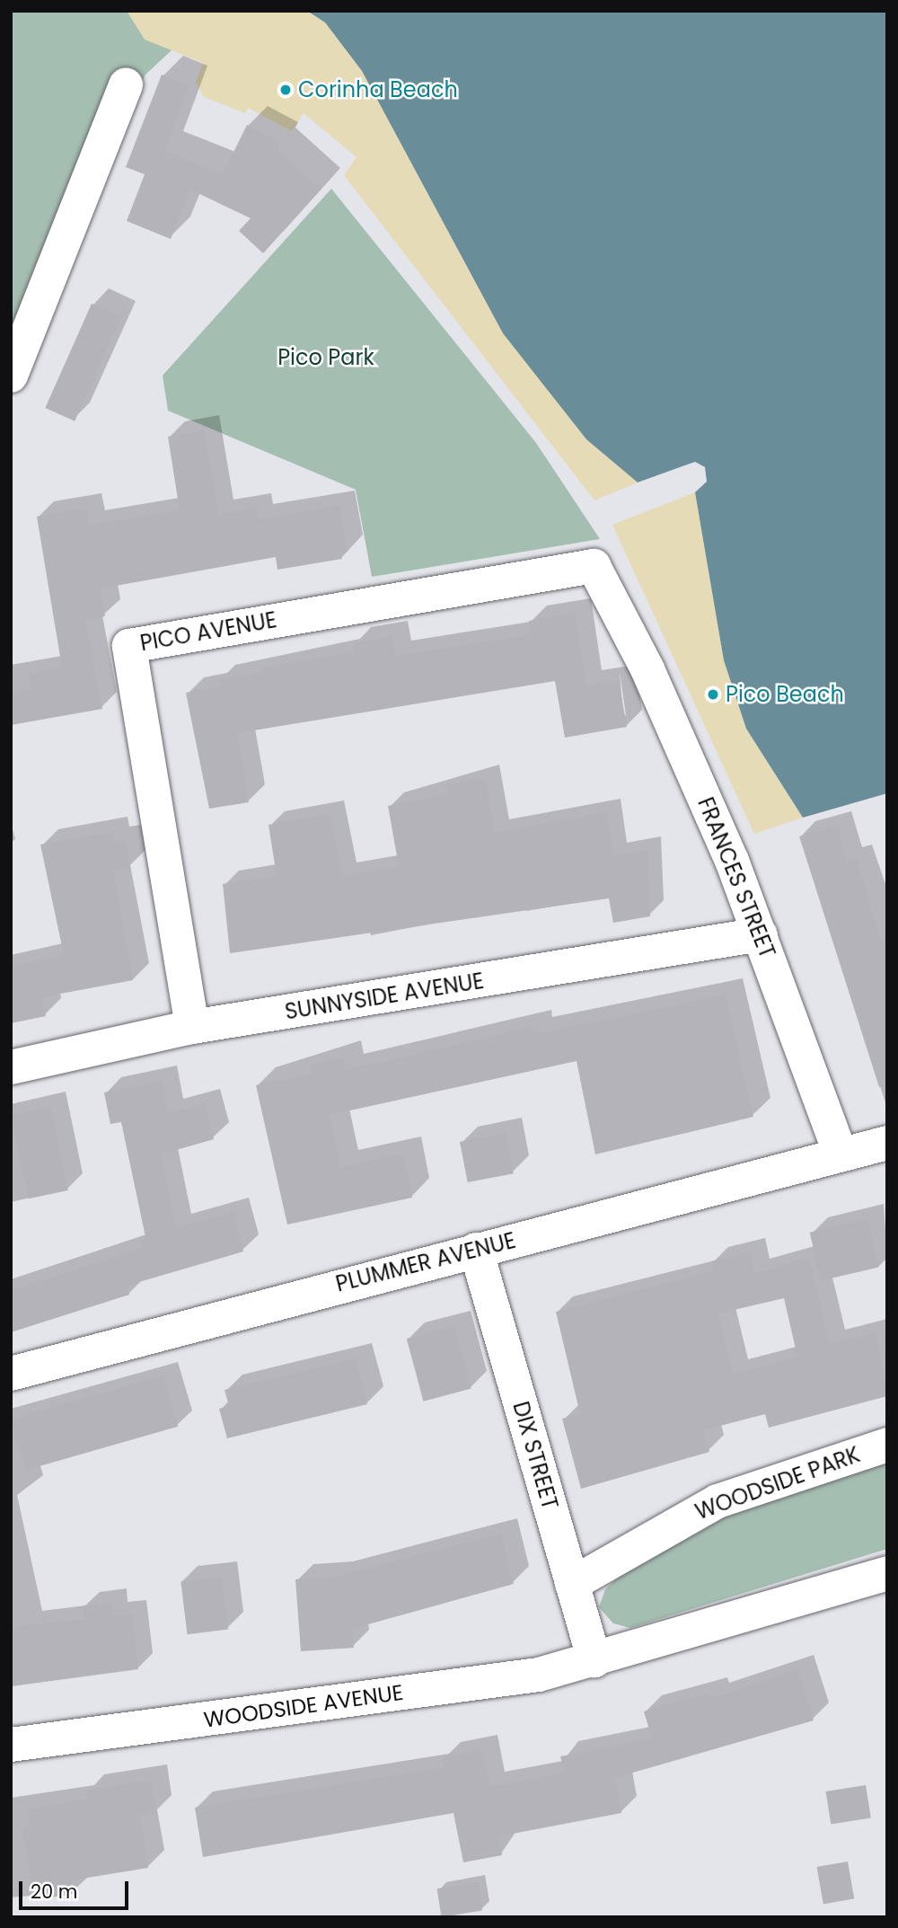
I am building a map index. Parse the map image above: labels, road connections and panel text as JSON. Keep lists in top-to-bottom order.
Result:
{
  "streets": {
    "street": [
      "PICO AVENUE",
      "FRANCES STREET",
      "SUNNYSIDE AVENUE",
      "PLUMMER AVENUE",
      "DIX STREET",
      "WOODSIDE PARK",
      "WOODSIDE AVENUE"
    ]
  },
  "crossings": [
    ["PICO AVENUE", "FRANCES STREET"],
    ["PICO AVENUE", "SUNNYSIDE AVENUE"],
    ["FRANCES STREET", "SUNNYSIDE AVENUE"],
    ["FRANCES STREET", "PLUMMER AVENUE"],
    ["PLUMMER AVENUE", "DIX STREET"],
    ["DIX STREET", "WOODSIDE PARK"],
    ["DIX STREET", "WOODSIDE AVENUE"]
  ],
  "parks": ["Pico Park"],
  "places": ["Corinha Beach", "Pico Beach"],
  "scale_bar": "20 m"
}
